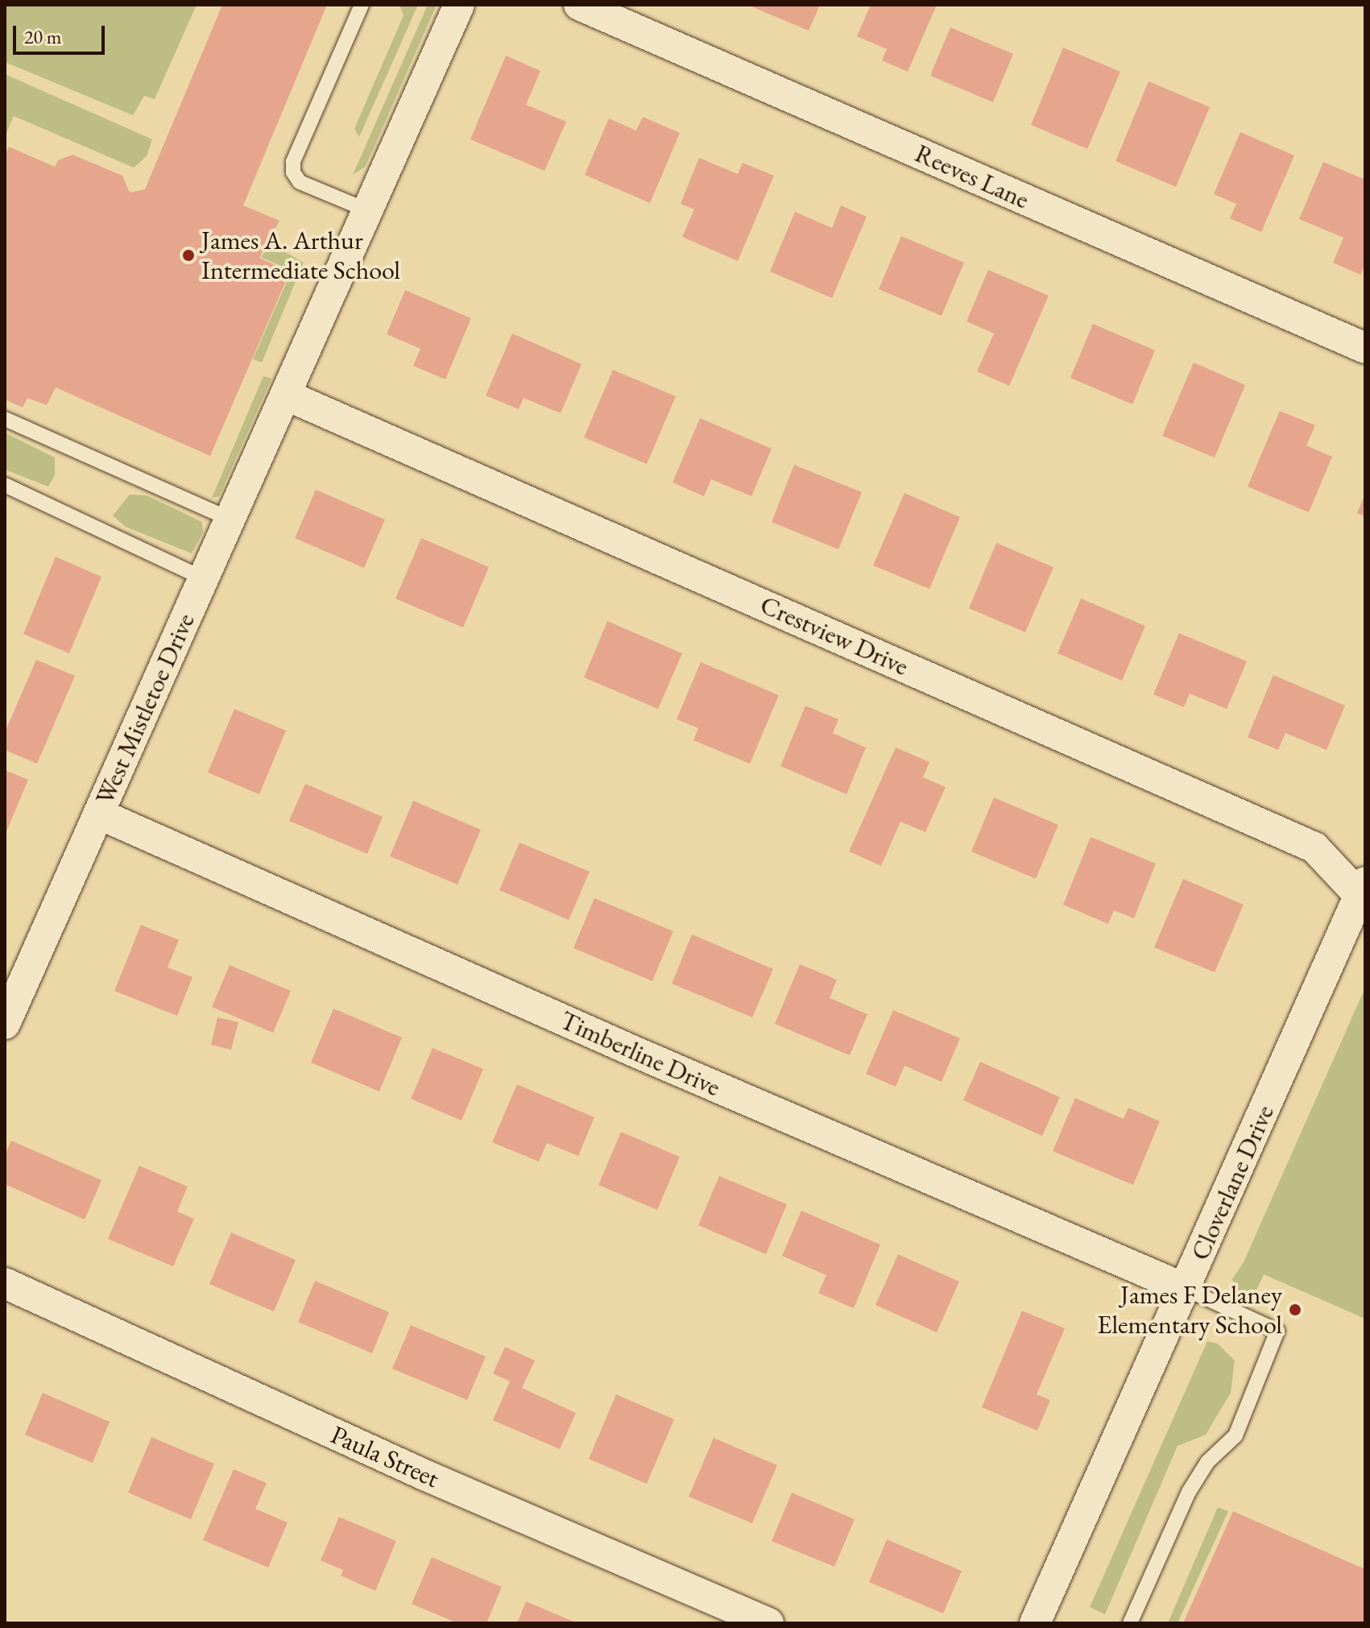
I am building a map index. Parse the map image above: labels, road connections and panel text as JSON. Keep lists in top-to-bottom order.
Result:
{
  "streets": {
    "street": [
      "Reeves Lane",
      "Crestview Drive",
      "West Mistletoe Drive",
      "Timberline Drive",
      "Cloverlane Drive",
      "Paula Street"
    ]
  },
  "crossings": [
    ["Crestview Drive", "West Mistletoe Drive"],
    ["Crestview Drive", "Cloverlane Drive"],
    ["West Mistletoe Drive", "Timberline Drive"],
    ["Timberline Drive", "Cloverlane Drive"]
  ],
  "places": ["James A. Arthur Intermediate School", "James F Delaney Elementary School"],
  "scale_bar": "20 m"
}
